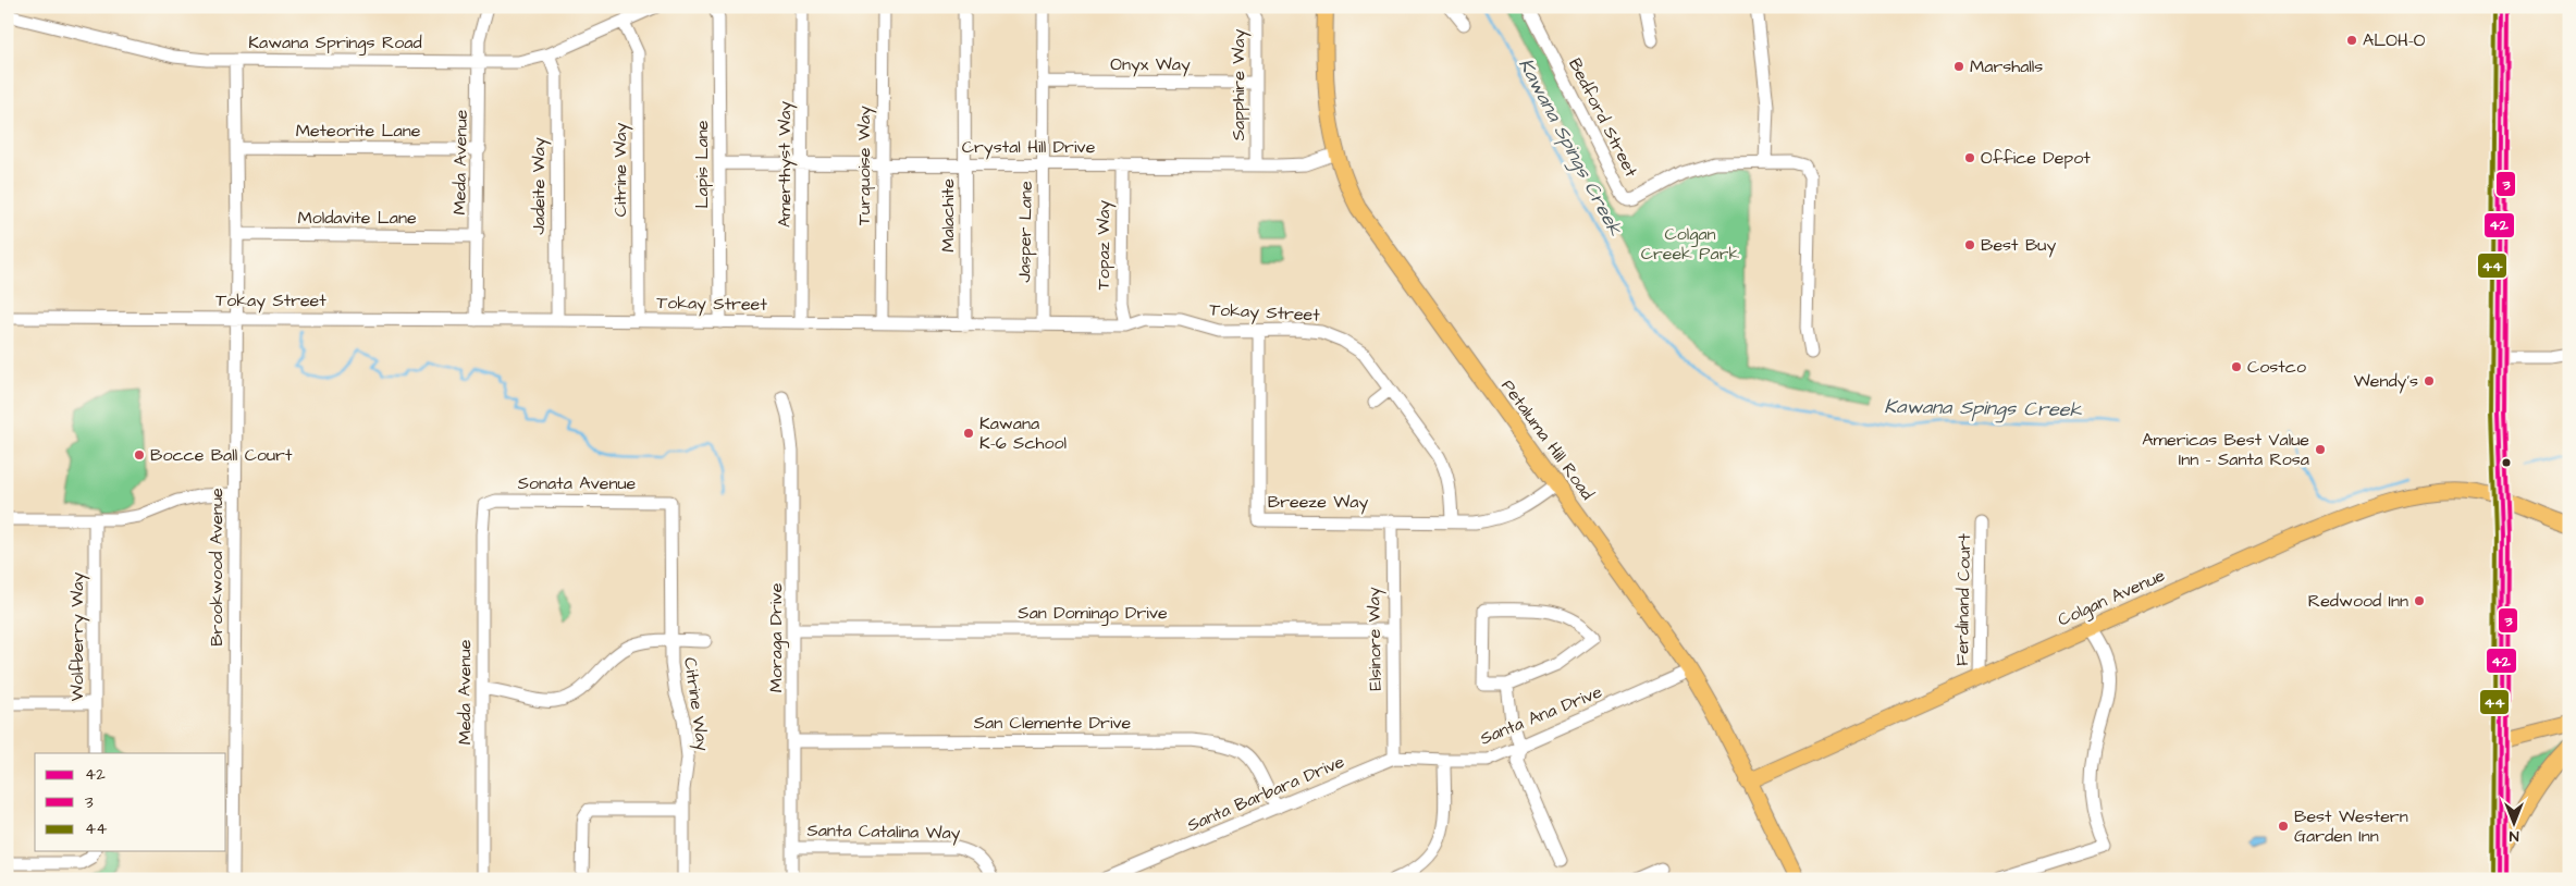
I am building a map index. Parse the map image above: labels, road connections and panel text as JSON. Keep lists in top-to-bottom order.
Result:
{
  "streets": {
    "main road": ["Petaluma Hill Road", "Colgan Avenue"],
    "street": [
      "Kawana Springs Road",
      "Onyx Way",
      "Sapphire Way",
      "Bedford Street",
      "Meteorite Lane",
      "Crystal Hill Drive",
      "Meda Avenue",
      "Lapis Lane",
      "Amerthyst Way",
      "Turquoise Way",
      "Citrine Way",
      "Jadeite Way",
      "Malachite",
      "Moldavite Lane",
      "Jasper Lane",
      "Topaz Way",
      "Tokay Street",
      "Sonata Avenue",
      "Breeze Way",
      "Brookwood Avenue",
      "Ferdinand Court",
      "San Domingo Drive",
      "Wolfberry Way",
      "Moraga Drive",
      "Elsinore Way",
      "Santa Ana Drive",
      "San Clemente Drive",
      "Santa Barbara Drive",
      "Santa Catalina Way"
    ]
  },
  "crossings": [
    ["Kawana Springs Road", "Meda Avenue"],
    ["Kawana Springs Road", "Citrine Way"],
    ["Kawana Springs Road", "Jadeite Way"],
    ["Kawana Springs Road", "Brookwood Avenue"],
    ["Onyx Way", "Sapphire Way"],
    ["Onyx Way", "Jasper Lane"],
    ["Sapphire Way", "Crystal Hill Drive"],
    ["Meteorite Lane", "Meda Avenue"],
    ["Meteorite Lane", "Brookwood Avenue"],
    ["Crystal Hill Drive", "Lapis Lane"],
    ["Crystal Hill Drive", "Amerthyst Way"],
    ["Crystal Hill Drive", "Turquoise Way"],
    ["Crystal Hill Drive", "Malachite"],
    ["Crystal Hill Drive", "Jasper Lane"],
    ["Crystal Hill Drive", "Topaz Way"],
    ["Crystal Hill Drive", "Petaluma Hill Road"],
    ["Meda Avenue", "Moldavite Lane"],
    ["Meda Avenue", "Tokay Street"],
    ["Meda Avenue", "Sonata Avenue"],
    ["Lapis Lane", "Tokay Street"],
    ["Amerthyst Way", "Tokay Street"],
    ["Turquoise Way", "Tokay Street"],
    ["Citrine Way", "Tokay Street"],
    ["Citrine Way", "Sonata Avenue"],
    ["Jadeite Way", "Tokay Street"],
    ["Malachite", "Tokay Street"],
    ["Moldavite Lane", "Brookwood Avenue"],
    ["Jasper Lane", "Tokay Street"],
    ["Topaz Way", "Tokay Street"],
    ["Tokay Street", "Breeze Way"],
    ["Tokay Street", "Brookwood Avenue"],
    ["Petaluma Hill Road", "Breeze Way"],
    ["Petaluma Hill Road", "Colgan Avenue"],
    ["Petaluma Hill Road", "Santa Ana Drive"],
    ["Breeze Way", "Elsinore Way"],
    ["Colgan Avenue", "Ferdinand Court"],
    ["San Domingo Drive", "Moraga Drive"],
    ["San Domingo Drive", "Elsinore Way"],
    ["Moraga Drive", "San Clemente Drive"],
    ["Moraga Drive", "Santa Catalina Way"],
    ["Elsinore Way", "Santa Barbara Drive"],
    ["Santa Ana Drive", "Santa Barbara Drive"],
    ["San Clemente Drive", "Santa Barbara Drive"]
  ],
  "water": ["Kawana Spings Creek"],
  "parks": ["Colgan Creek Park"],
  "places": [
    "ALOH-O",
    "Marshalls",
    "Office Depot",
    "Best Buy",
    "Costco",
    "Wendy's",
    "Kawana K-6 School",
    "Americas Best Value Inn - Santa Rosa",
    "Bocce Ball Court",
    "Redwood Inn",
    "Best Western Garden Inn"
  ],
  "lines": ["transit line 42", "transit line 3", "transit line 44"],
  "legend": ["42", "3", "44"],
  "north": "bottom"
}
